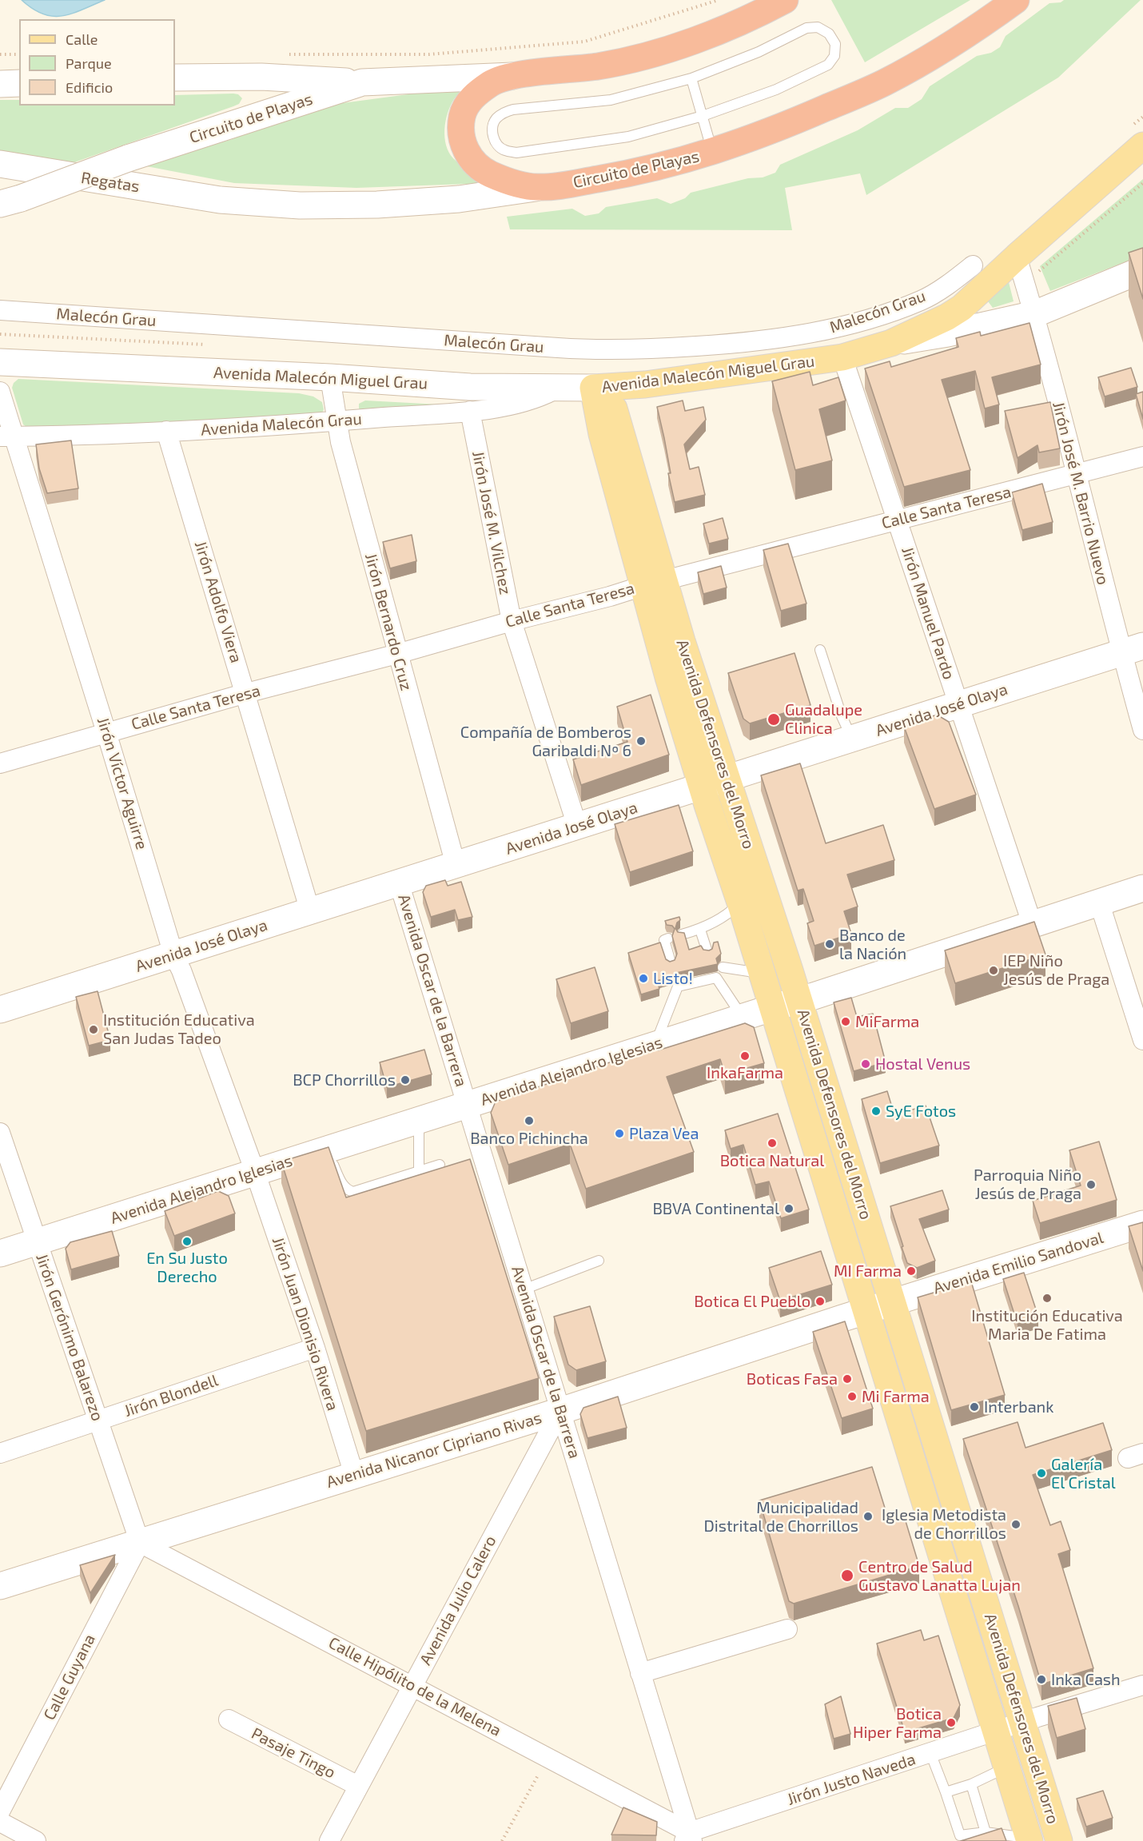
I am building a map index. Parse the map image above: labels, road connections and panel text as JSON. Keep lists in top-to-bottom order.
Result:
{
  "streets": {
    "highway": ["Circuito de Playas"],
    "main road": ["Avenida Malecón Miguel Grau", "Avenida Defensores del Morro"],
    "street": [
      "Regatas",
      "Malecón Grau",
      "Avenida Malecón Grau",
      "Jirón José M. Barrio Nuevo",
      "Calle Santa Teresa",
      "Jirón José M. Vilchez",
      "Jirón Adolfo Viera",
      "Jirón Manuel Pardo",
      "Jirón Bernardo Cruz",
      "Avenida José Olaya",
      "Jirón Víctor Aguirre",
      "Avenida Oscar de la Barrera",
      "Avenida Alejandro Iglesias",
      "Avenida Emilio Sandoval",
      "Jirón Juan Dionisio Rivera",
      "Jirón Gerónimo Balarezo",
      "Jirón Blondell",
      "Avenida Nicanor Cipriano Rivas",
      "Avenida Julio Calero",
      "Calle Guyana",
      "Calle Hipólito de la Melena",
      "Pasaje Tingo",
      "Jirón Justo Naveda"
    ]
  },
  "crossings": [
    ["Circuito de Playas", "Regatas"],
    ["Avenida Malecón Miguel Grau", "Avenida Malecón Grau"],
    ["Avenida Malecón Miguel Grau", "Jirón José M. Barrio Nuevo"],
    ["Avenida Malecón Miguel Grau", "Jirón Manuel Pardo"],
    ["Avenida Malecón Miguel Grau", "Jirón Bernardo Cruz"],
    ["Avenida Malecón Miguel Grau", "Avenida Defensores del Morro"],
    ["Avenida Malecón Grau", "Jirón José M. Vilchez"],
    ["Avenida Malecón Grau", "Jirón Adolfo Viera"],
    ["Avenida Malecón Grau", "Jirón Bernardo Cruz"],
    ["Avenida Malecón Grau", "Jirón Víctor Aguirre"],
    ["Jirón José M. Barrio Nuevo", "Calle Santa Teresa"],
    ["Jirón José M. Barrio Nuevo", "Avenida José Olaya"],
    ["Calle Santa Teresa", "Jirón José M. Vilchez"],
    ["Calle Santa Teresa", "Jirón Adolfo Viera"],
    ["Calle Santa Teresa", "Jirón Manuel Pardo"],
    ["Calle Santa Teresa", "Jirón Bernardo Cruz"],
    ["Calle Santa Teresa", "Avenida Defensores del Morro"],
    ["Calle Santa Teresa", "Jirón Víctor Aguirre"],
    ["Jirón José M. Vilchez", "Avenida José Olaya"],
    ["Jirón Adolfo Viera", "Avenida José Olaya"],
    ["Jirón Manuel Pardo", "Avenida José Olaya"],
    ["Jirón Manuel Pardo", "Avenida Alejandro Iglesias"],
    ["Jirón Bernardo Cruz", "Avenida José Olaya"],
    ["Avenida José Olaya", "Avenida Defensores del Morro"],
    ["Avenida José Olaya", "Jirón Víctor Aguirre"],
    ["Avenida José Olaya", "Avenida Oscar de la Barrera"],
    ["Avenida Defensores del Morro", "Avenida Alejandro Iglesias"],
    ["Avenida Defensores del Morro", "Avenida Emilio Sandoval"],
    ["Avenida Defensores del Morro", "Avenida Nicanor Cipriano Rivas"],
    ["Avenida Defensores del Morro", "Jirón Justo Naveda"],
    ["Jirón Víctor Aguirre", "Avenida Alejandro Iglesias"],
    ["Jirón Víctor Aguirre", "Jirón Juan Dionisio Rivera"],
    ["Avenida Oscar de la Barrera", "Avenida Alejandro Iglesias"],
    ["Avenida Oscar de la Barrera", "Avenida Nicanor Cipriano Rivas"],
    ["Avenida Oscar de la Barrera", "Avenida Julio Calero"],
    ["Avenida Oscar de la Barrera", "Calle Hipólito de la Melena"],
    ["Avenida Oscar de la Barrera", "Jirón Justo Naveda"],
    ["Avenida Alejandro Iglesias", "Jirón Juan Dionisio Rivera"],
    ["Avenida Alejandro Iglesias", "Jirón Gerónimo Balarezo"],
    ["Avenida Emilio Sandoval", "Avenida Nicanor Cipriano Rivas"],
    ["Jirón Juan Dionisio Rivera", "Jirón Blondell"],
    ["Jirón Juan Dionisio Rivera", "Avenida Nicanor Cipriano Rivas"],
    ["Jirón Gerónimo Balarezo", "Jirón Blondell"],
    ["Jirón Gerónimo Balarezo", "Avenida Nicanor Cipriano Rivas"],
    ["Jirón Gerónimo Balarezo", "Calle Guyana"],
    ["Jirón Gerónimo Balarezo", "Calle Hipólito de la Melena"],
    ["Avenida Nicanor Cipriano Rivas", "Avenida Julio Calero"],
    ["Avenida Nicanor Cipriano Rivas", "Calle Guyana"],
    ["Avenida Nicanor Cipriano Rivas", "Calle Hipólito de la Melena"],
    ["Avenida Julio Calero", "Calle Hipólito de la Melena"],
    ["Avenida Julio Calero", "Pasaje Tingo"],
    ["Calle Guyana", "Calle Hipólito de la Melena"],
    ["Calle Hipólito de la Melena", "Jirón Justo Naveda"]
  ],
  "places": [
    "Guadalupe Clinica",
    "Compañía de Bomberos Garibaldi Nº 6",
    "Banco de la Nación",
    "IEP Niño Jesús de Praga",
    "Listo!",
    "MiFarma",
    "Institución Educativa San Judas Tadeo",
    "InkaFarma",
    "Hostal Venus",
    "BCP Chorrillos",
    "SyE Fotos",
    "Banco Pichincha",
    "Plaza Vea",
    "Botica Natural",
    "Parroquia Niño Jesús de Praga",
    "BBVA Continental",
    "En Su Justo Derecho",
    "MI Farma",
    "Institución Educativa Maria De Fatima",
    "Botica El Pueblo",
    "Boticas Fasa",
    "Mi Farma",
    "Interbank",
    "Galería El Cristal",
    "Municipalidad Distrital de Chorrillos",
    "Iglesia Metodista de Chorrillos",
    "Centro de Salud Gustavo Lanatta Lujan",
    "Inka Cash",
    "Botica Hiper Farma"
  ],
  "legend": ["Calle", "Parque", "Edificio"]
}
